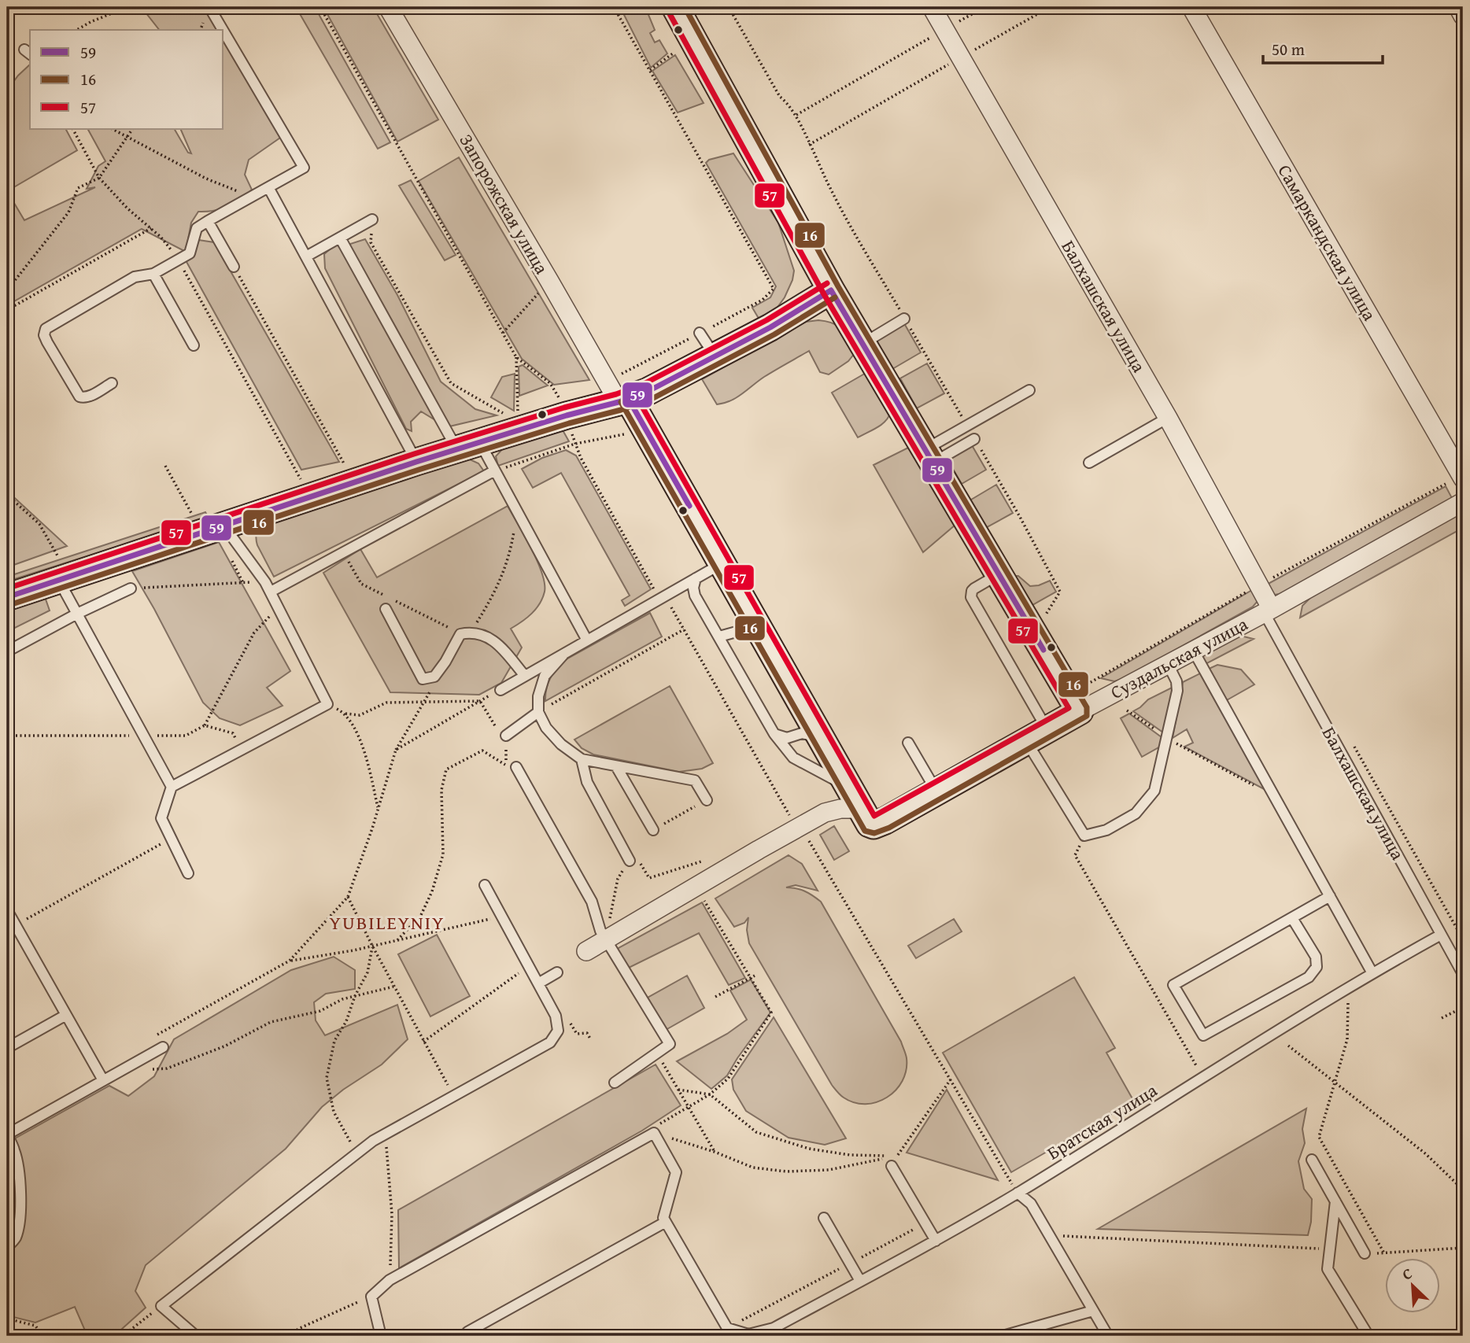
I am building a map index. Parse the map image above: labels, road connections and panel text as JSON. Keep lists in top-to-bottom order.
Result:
{
  "streets": {
    "main road": ["Запорожская улица", "Суздальская улица"],
    "street": ["Самаркандская улица", "Балхашская улица"],
    "lane": ["Братская улица"]
  },
  "crossings": [
    ["Запорожская улица", "Суздальская улица"],
    ["Балхашская улица", "Суздальская улица"],
    ["Балхашская улица", "Братская улица"]
  ],
  "districts": ["YUBILEYNIY"],
  "lines": ["transit line 16", "transit line 57", "transit line 59"],
  "legend": ["59", "16", "57"],
  "scale_bar": "50 m",
  "north": "top left"
}
